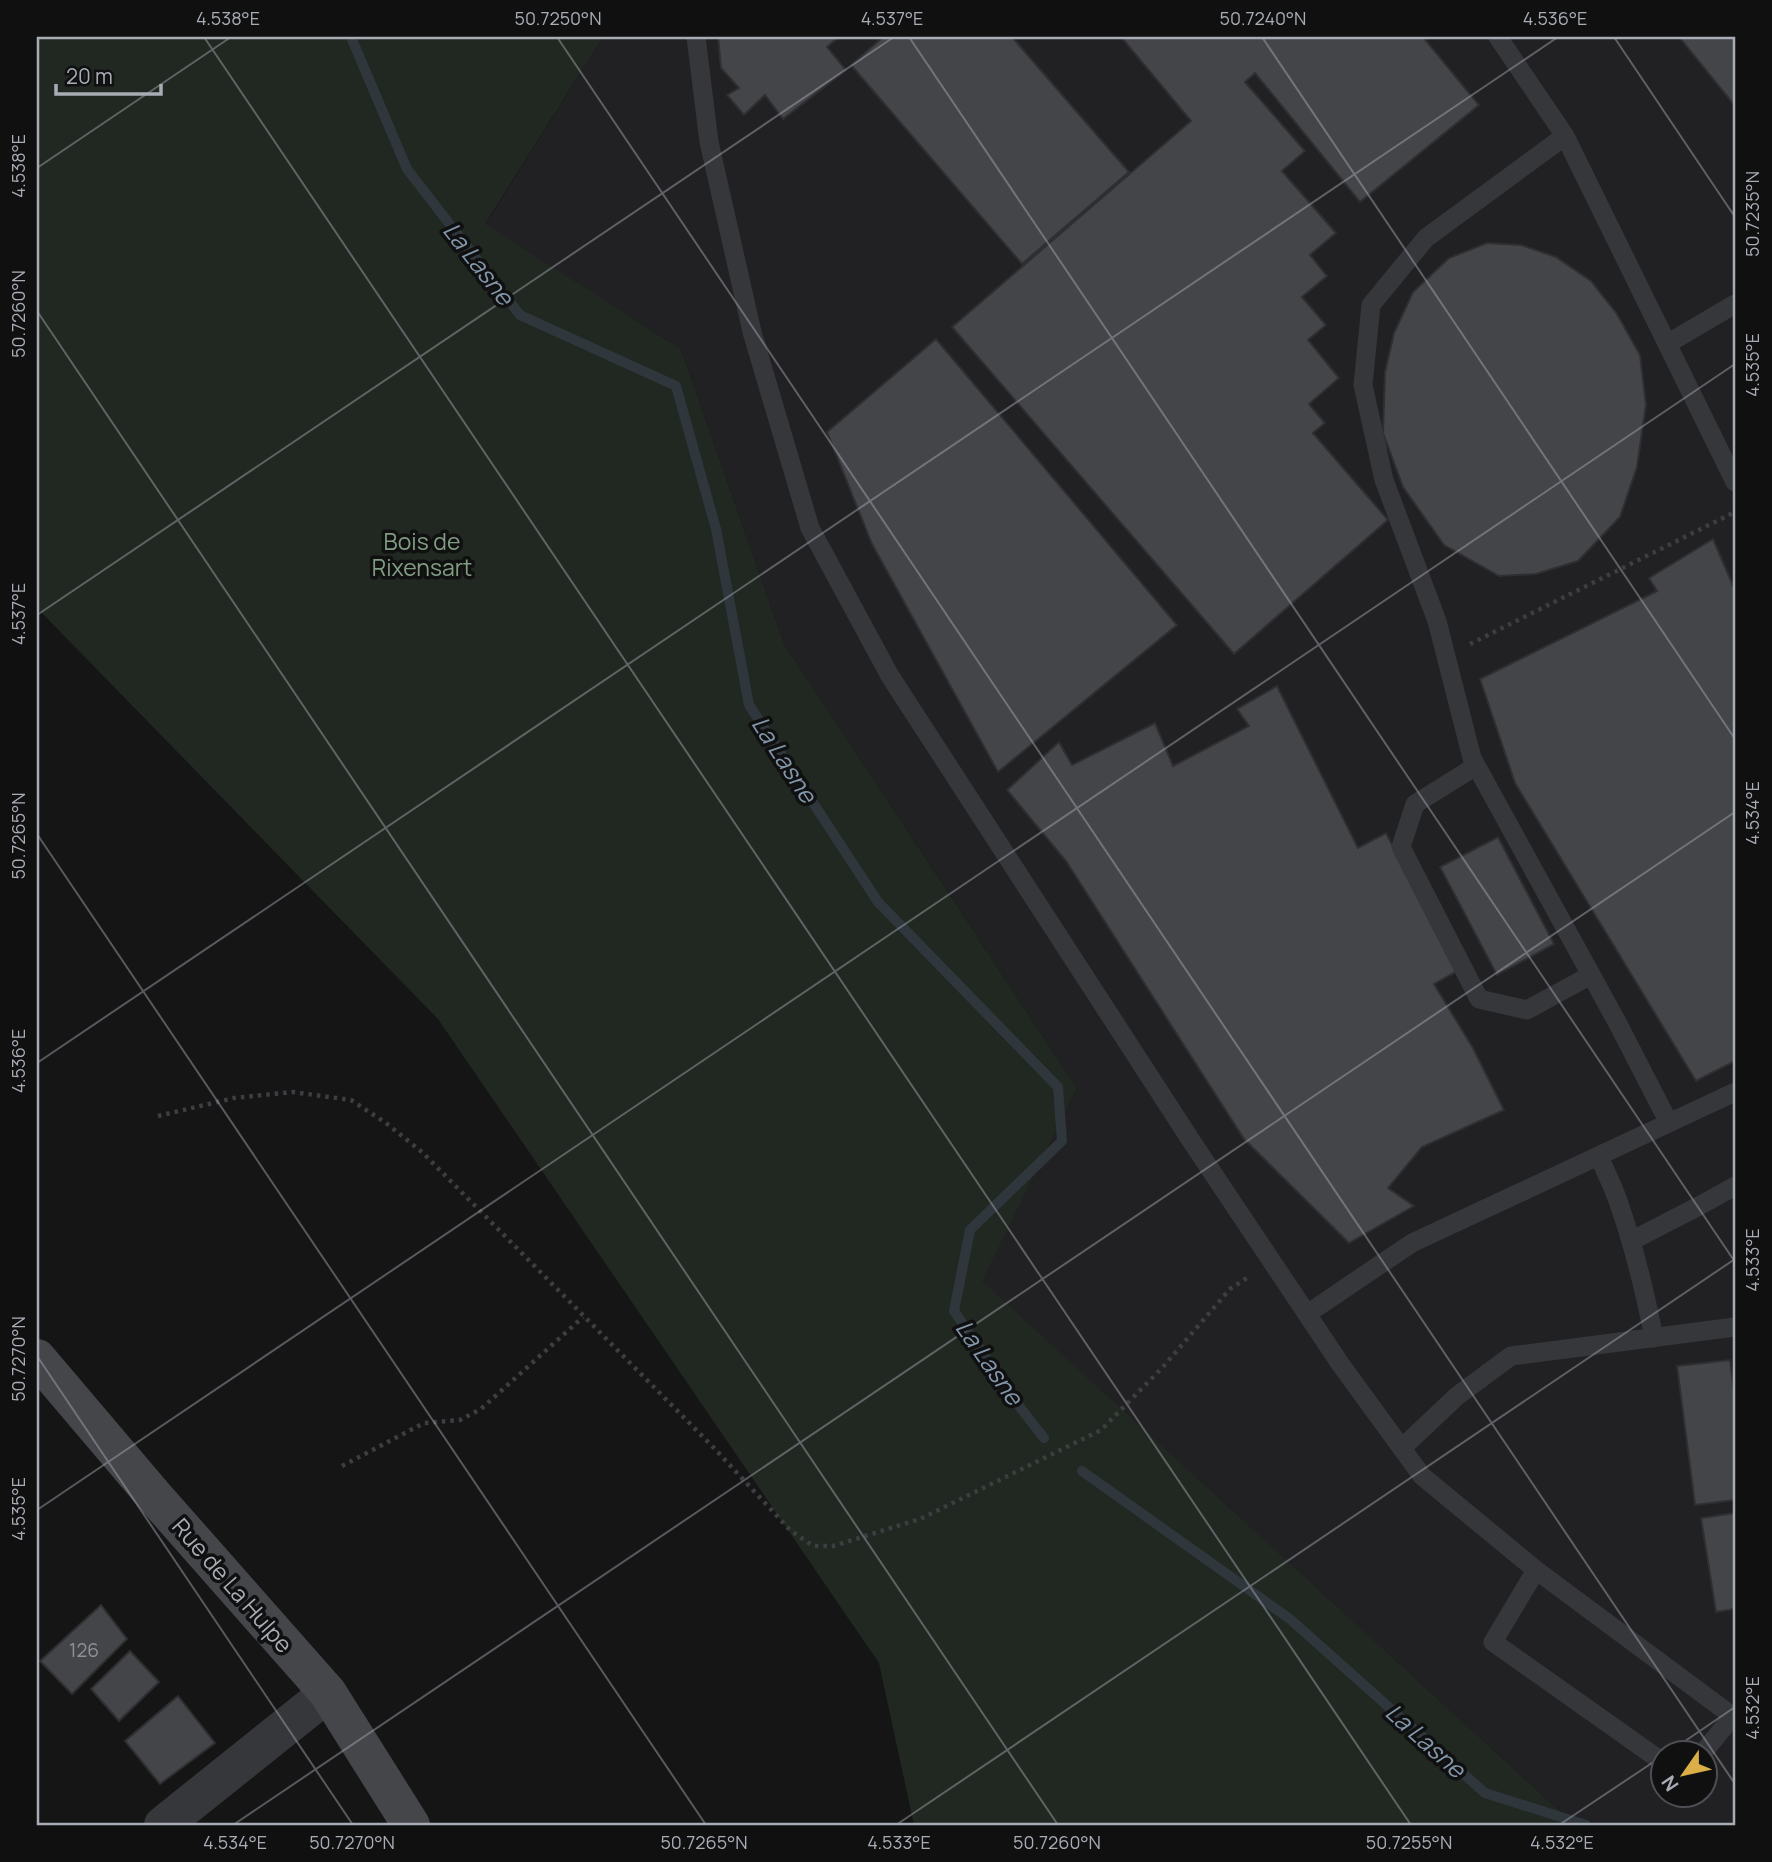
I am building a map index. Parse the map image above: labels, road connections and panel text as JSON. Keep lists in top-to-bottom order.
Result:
{
  "streets": {
    "street": ["Rue de La Hulpe"]
  },
  "water": ["La Lasne"],
  "parks": ["Bois de Rixensart"],
  "house_numbers": ["126"],
  "scale_bar": "20 m",
  "north": "bottom left",
  "coordinates": [
    "4.538°E",
    "50.7250°N",
    "4.537°E",
    "50.7240°N",
    "4.536°E",
    "50.7235°N",
    "50.7260°N",
    "4.535°E",
    "4.534°E",
    "50.7265°N",
    "4.533°E",
    "50.7270°N",
    "4.532°E",
    "50.7255°N"
  ]
}
